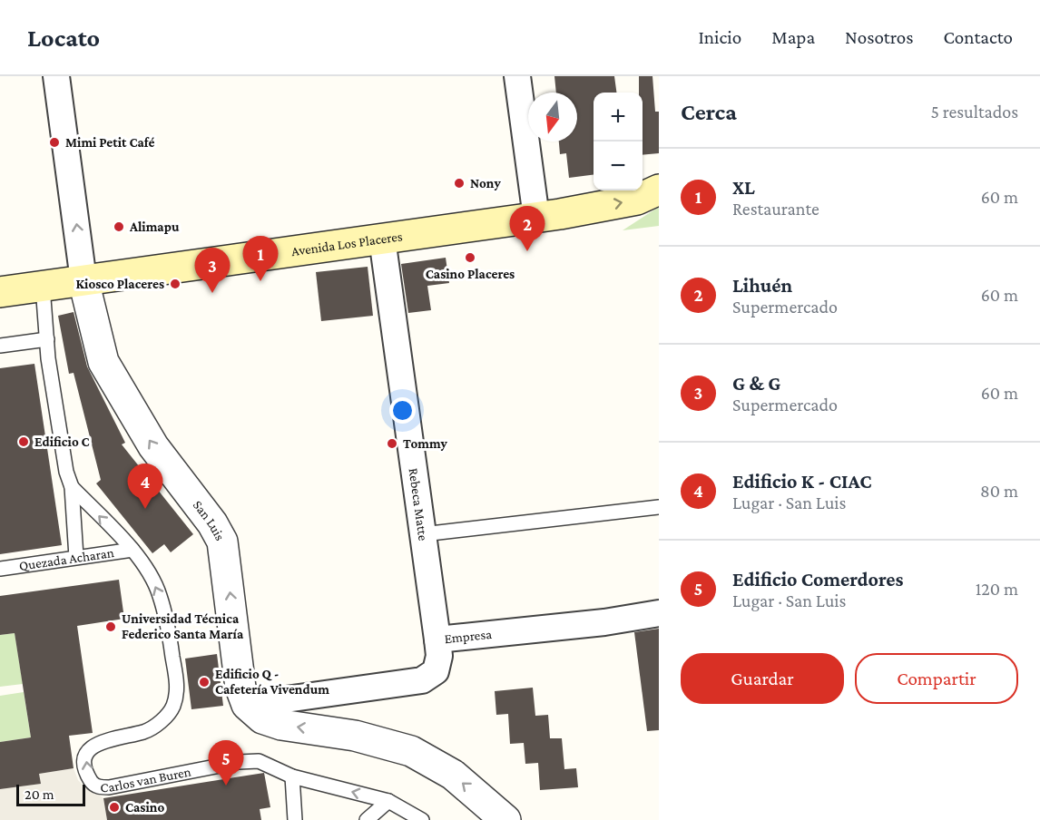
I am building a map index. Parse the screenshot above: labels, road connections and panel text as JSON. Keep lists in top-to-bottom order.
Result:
{
  "streets": {
    "main road": ["Avenida Los Placeres"],
    "street": ["Rebeca Matte", "San Luis", "Empresa"],
    "lane": ["Quezada Acharan", "Carlos van Buren"]
  },
  "crossings": [
    ["Avenida Los Placeres", "Rebeca Matte"],
    ["Avenida Los Placeres", "San Luis"],
    ["Rebeca Matte", "Empresa"],
    ["San Luis", "Empresa"],
    ["Quezada Acharan", "Carlos van Buren"]
  ],
  "one_way": ["San Luis"],
  "places": [
    "Mimi Petit Café",
    "Nony",
    "Alimapu",
    "Casino Placeres",
    "Kiosco Placeres",
    "Edificio C",
    "Tommy",
    "Universidad Técnica Federico Santa María",
    "Edificio Q - Cafetería Vivendum",
    "Casino"
  ],
  "scale_bar": "20 m",
  "north": "bottom",
  "page": {
    "header": "Locato",
    "nav": [
      "Inicio",
      "Mapa",
      "Nosotros",
      "Contacto"
    ],
    "heading": ["Cerca", "5 resultados"],
    "map_buttons": ["+", "−"],
    "list": [
      {
        "mark": "1",
        "name": "XL",
        "note": "Restaurante",
        "value": "60 m"
      },
      {
        "mark": "2",
        "name": "Lihuén",
        "note": "Supermercado",
        "value": "60 m"
      },
      {
        "mark": "3",
        "name": "G & G",
        "note": "Supermercado",
        "value": "60 m"
      },
      {
        "mark": "4",
        "name": "Edificio K - CIAC",
        "note": "Lugar · San Luis",
        "value": "80 m"
      },
      {
        "mark": "5",
        "name": "Edificio Comerdores",
        "note": "Lugar · San Luis",
        "value": "120 m"
      }
    ],
    "pins": [
      "2",
      "1",
      "3",
      "4",
      "5"
    ],
    "buttons": ["Guardar", "Compartir"],
    "scale": "20 m"
  }
}
